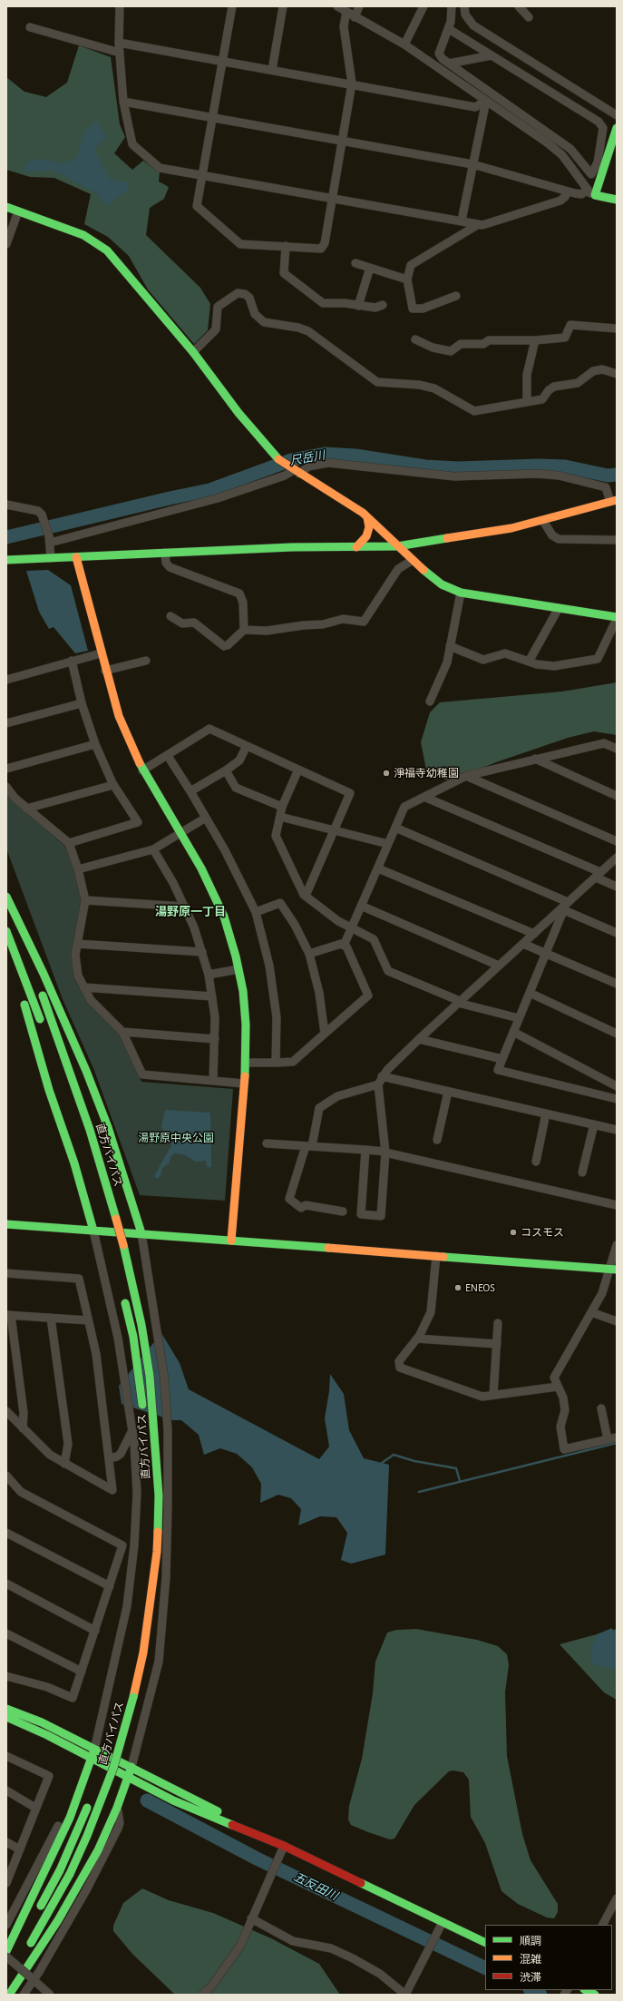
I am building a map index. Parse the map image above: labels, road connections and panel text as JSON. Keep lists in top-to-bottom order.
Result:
{
  "streets": {
    "main road": ["直方バイパス"]
  },
  "districts": ["湯野原一丁目"],
  "water": ["尺岳川", "五反田川"],
  "parks": ["湯野原中央公園"],
  "places": ["淨福寺幼稚園", "コスモス", "ENEOS"],
  "legend": ["順調", "混雑", "渋滞"]
}
